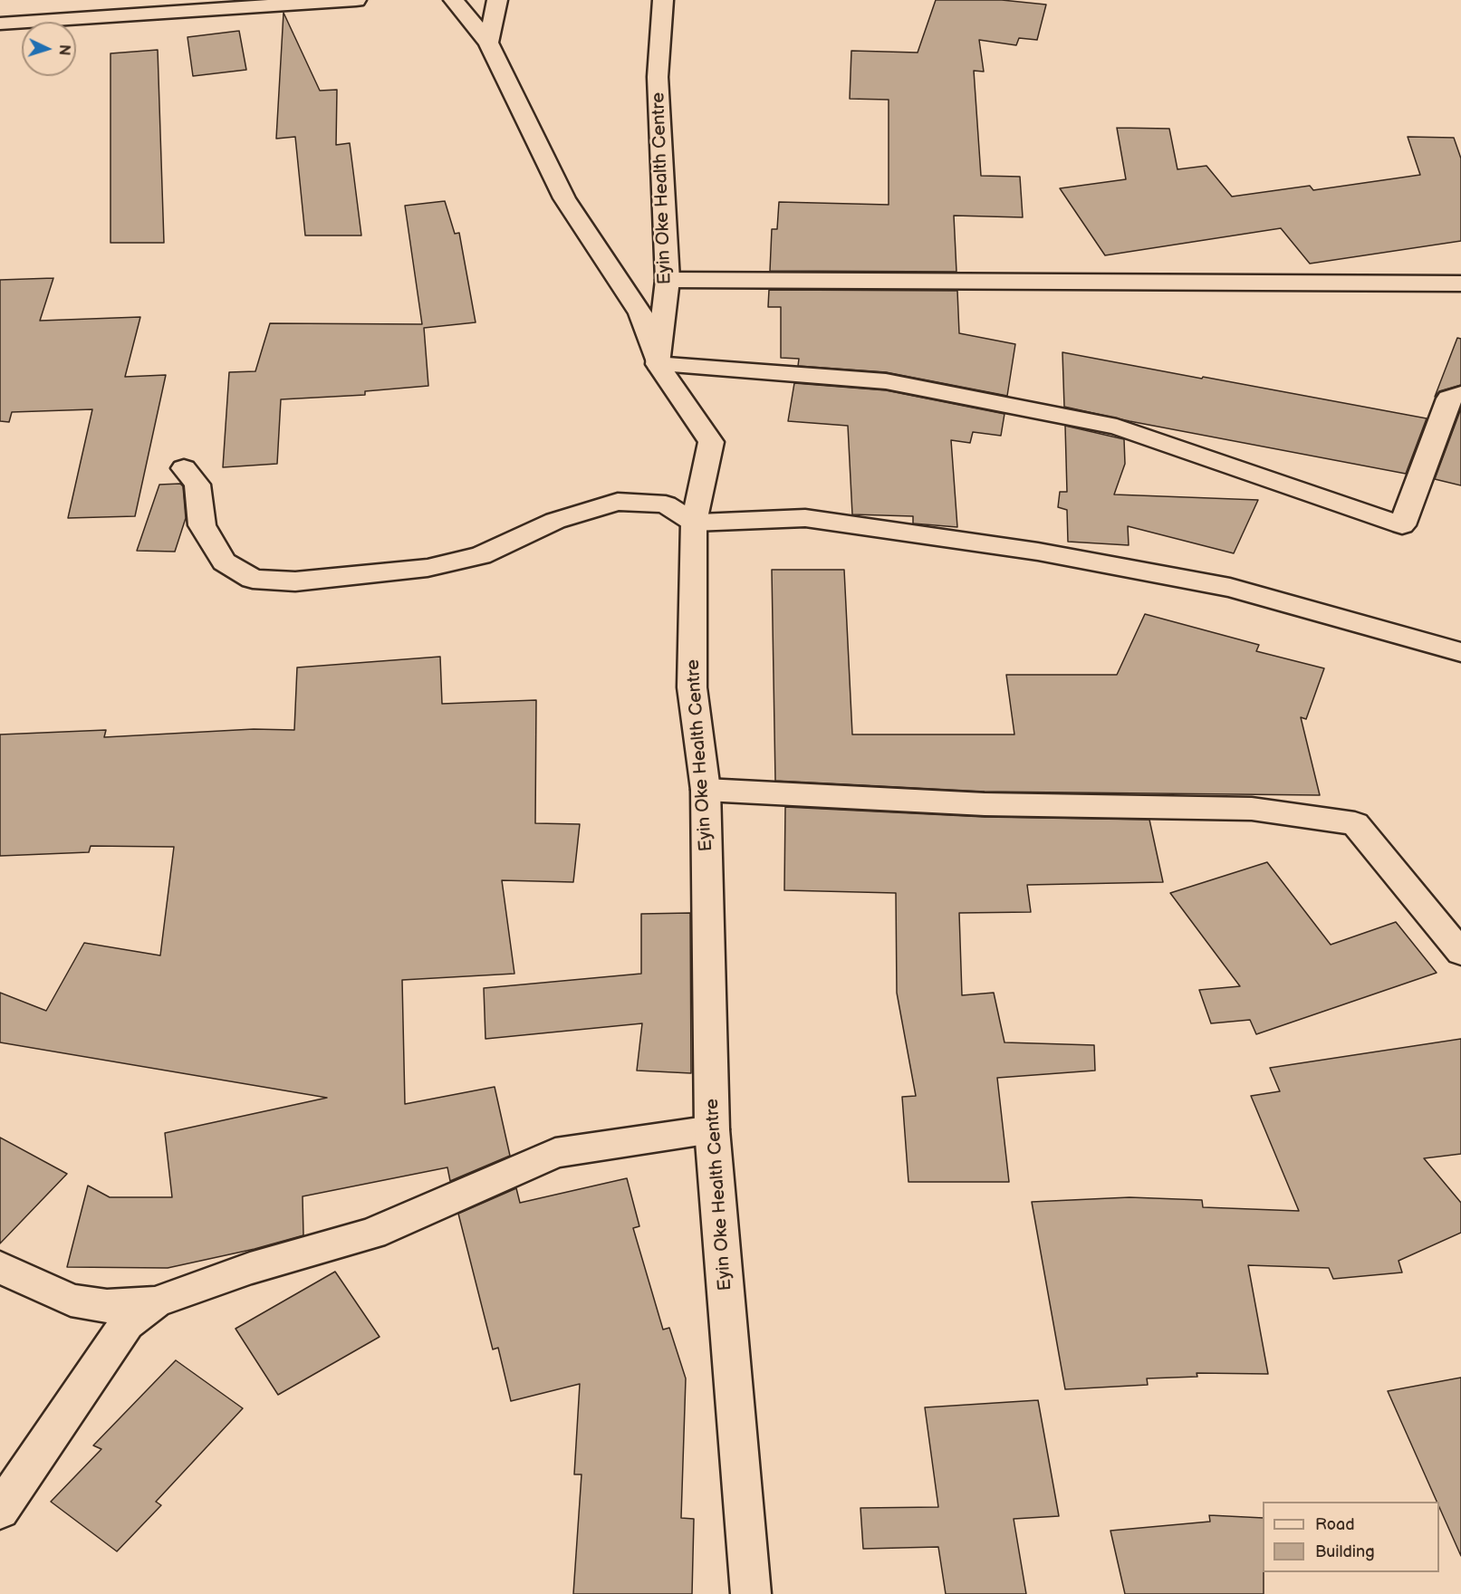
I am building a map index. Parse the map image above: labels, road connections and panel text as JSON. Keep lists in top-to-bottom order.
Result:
{
  "streets": {
    "street": ["Eyin Oke Health Centre"]
  },
  "legend": ["Road", "Building"],
  "north": "right"
}
